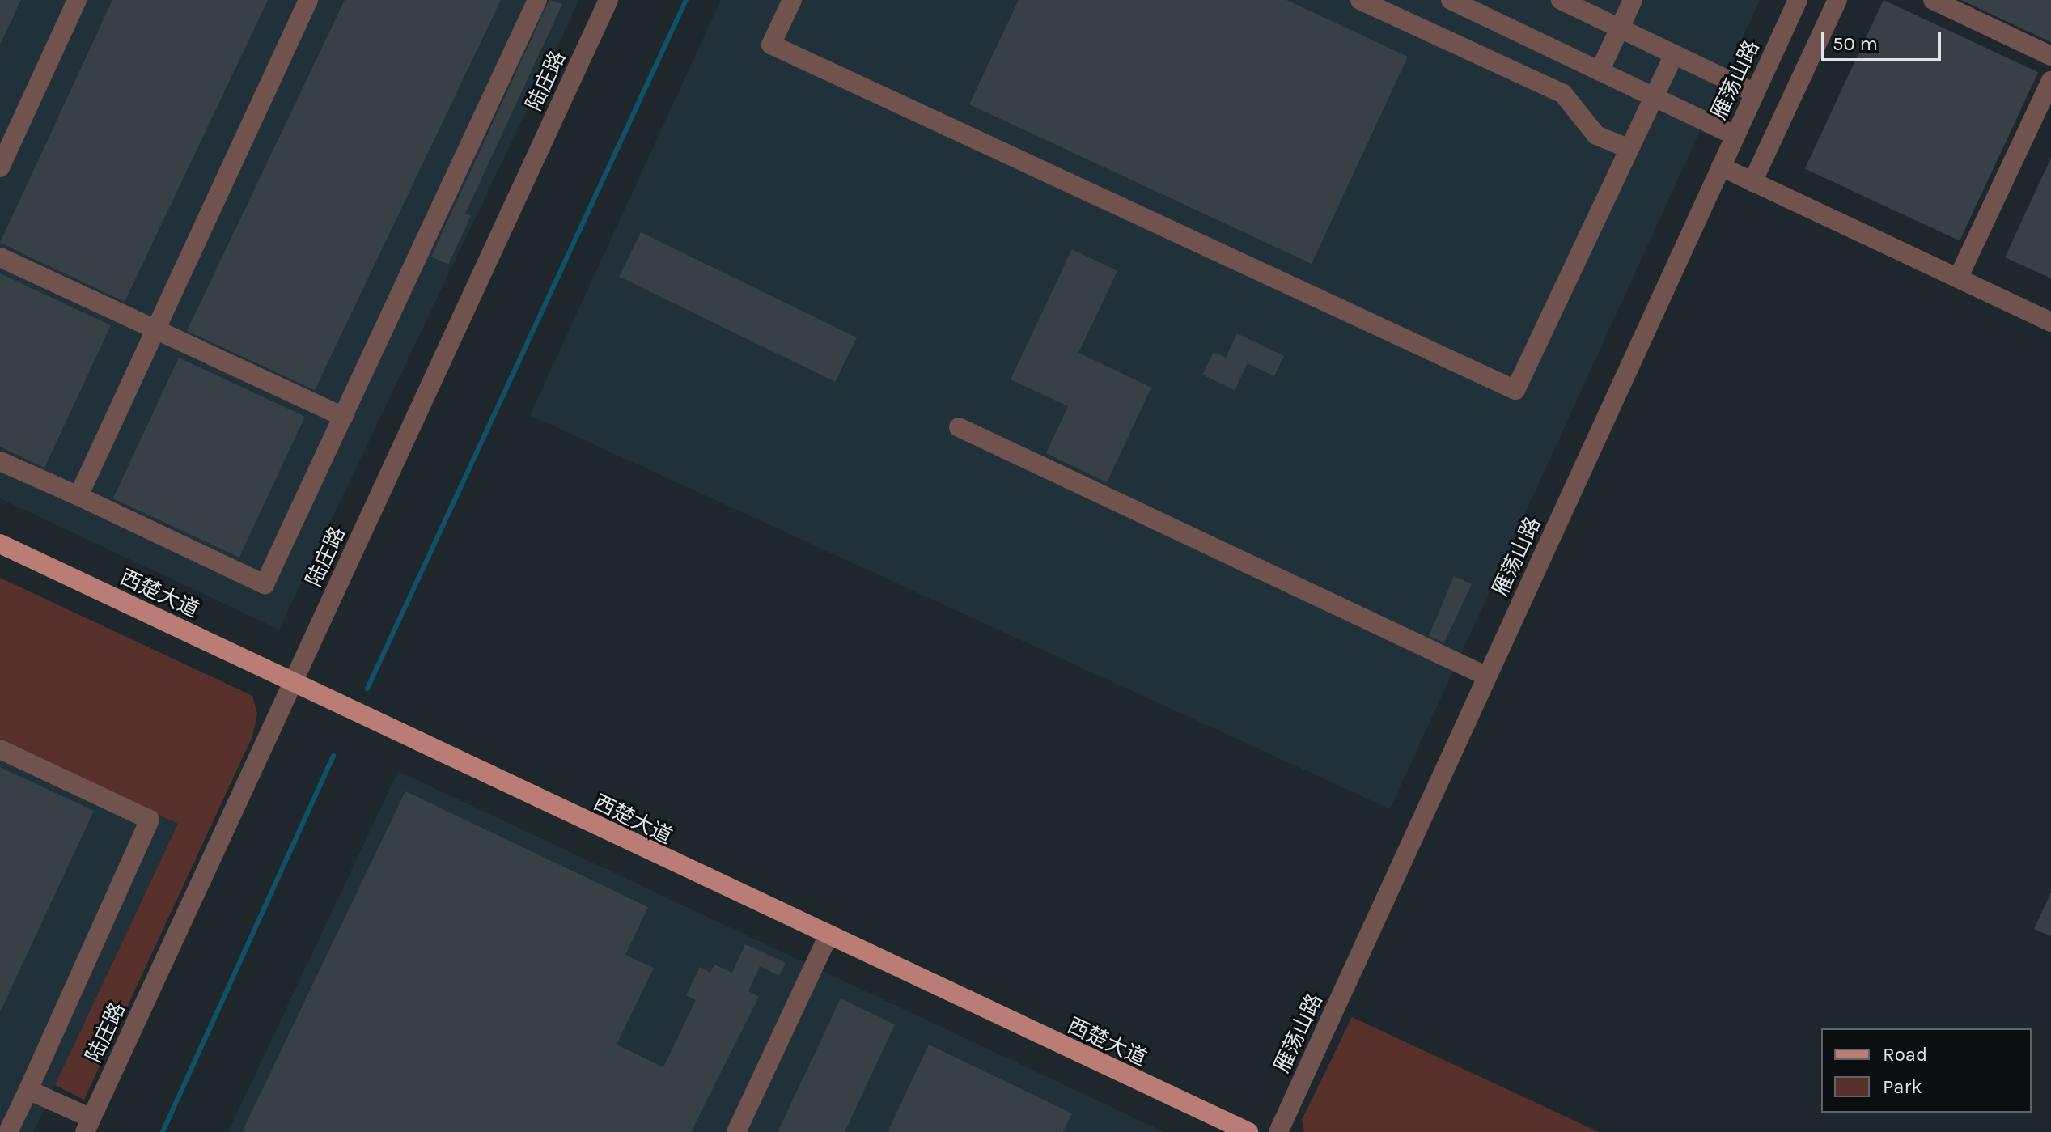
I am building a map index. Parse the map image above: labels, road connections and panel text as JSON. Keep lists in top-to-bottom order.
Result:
{
  "streets": {
    "main road": ["西楚大道"],
    "street": ["雁荡山路", "陆庄路"]
  },
  "crossings": [
    ["陆庄路", "西楚大道"]
  ],
  "legend": ["Road", "Park"],
  "scale_bar": "50 m"
}
